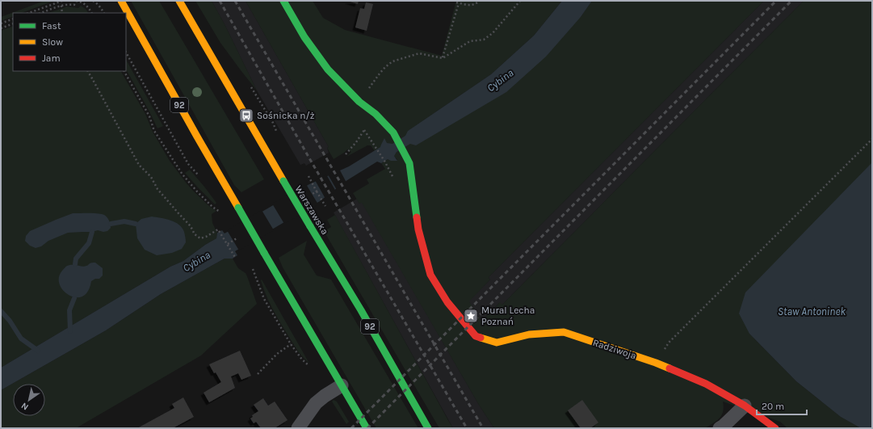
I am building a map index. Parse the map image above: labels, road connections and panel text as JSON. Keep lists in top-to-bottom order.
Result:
{
  "streets": {
    "main road": ["92", "Warszawska", "Radziwoja"]
  },
  "water": ["Cybina", "Staw Antoninek"],
  "places": {
    "bus stop": ["Sośnicka n/ż"],
    "place": ["Mural Lecha Poznań"]
  },
  "legend": ["Fast", "Slow", "Jam"],
  "scale_bar": "20 m",
  "north": "bottom left"
}
